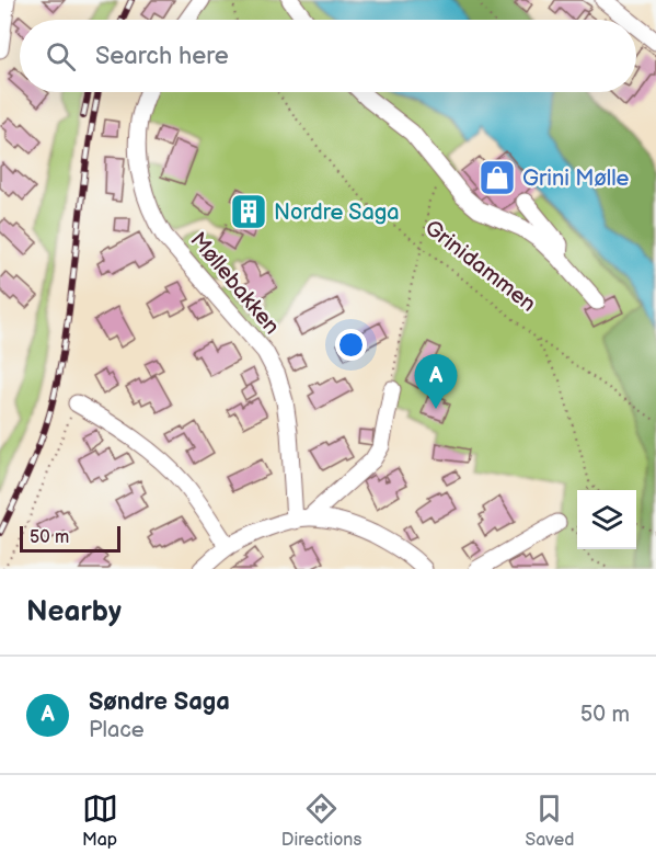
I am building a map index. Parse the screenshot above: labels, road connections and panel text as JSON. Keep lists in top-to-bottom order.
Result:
{
  "streets": {
    "street": ["Grinidammen", "Møllebakken"]
  },
  "places": {
    "shop": ["Grini Mølle"],
    "building": ["Nordre Saga"]
  },
  "scale_bar": "50 m",
  "page": {
    "search": "Search here",
    "pins": "A",
    "scale": "50 m",
    "heading": "Nearby",
    "list": [
      {
        "mark": "A",
        "name": "Søndre Saga",
        "note": "Place",
        "value": "50 m"
      }
    ],
    "nav": ["Map", "Directions", "Saved"]
  }
}
